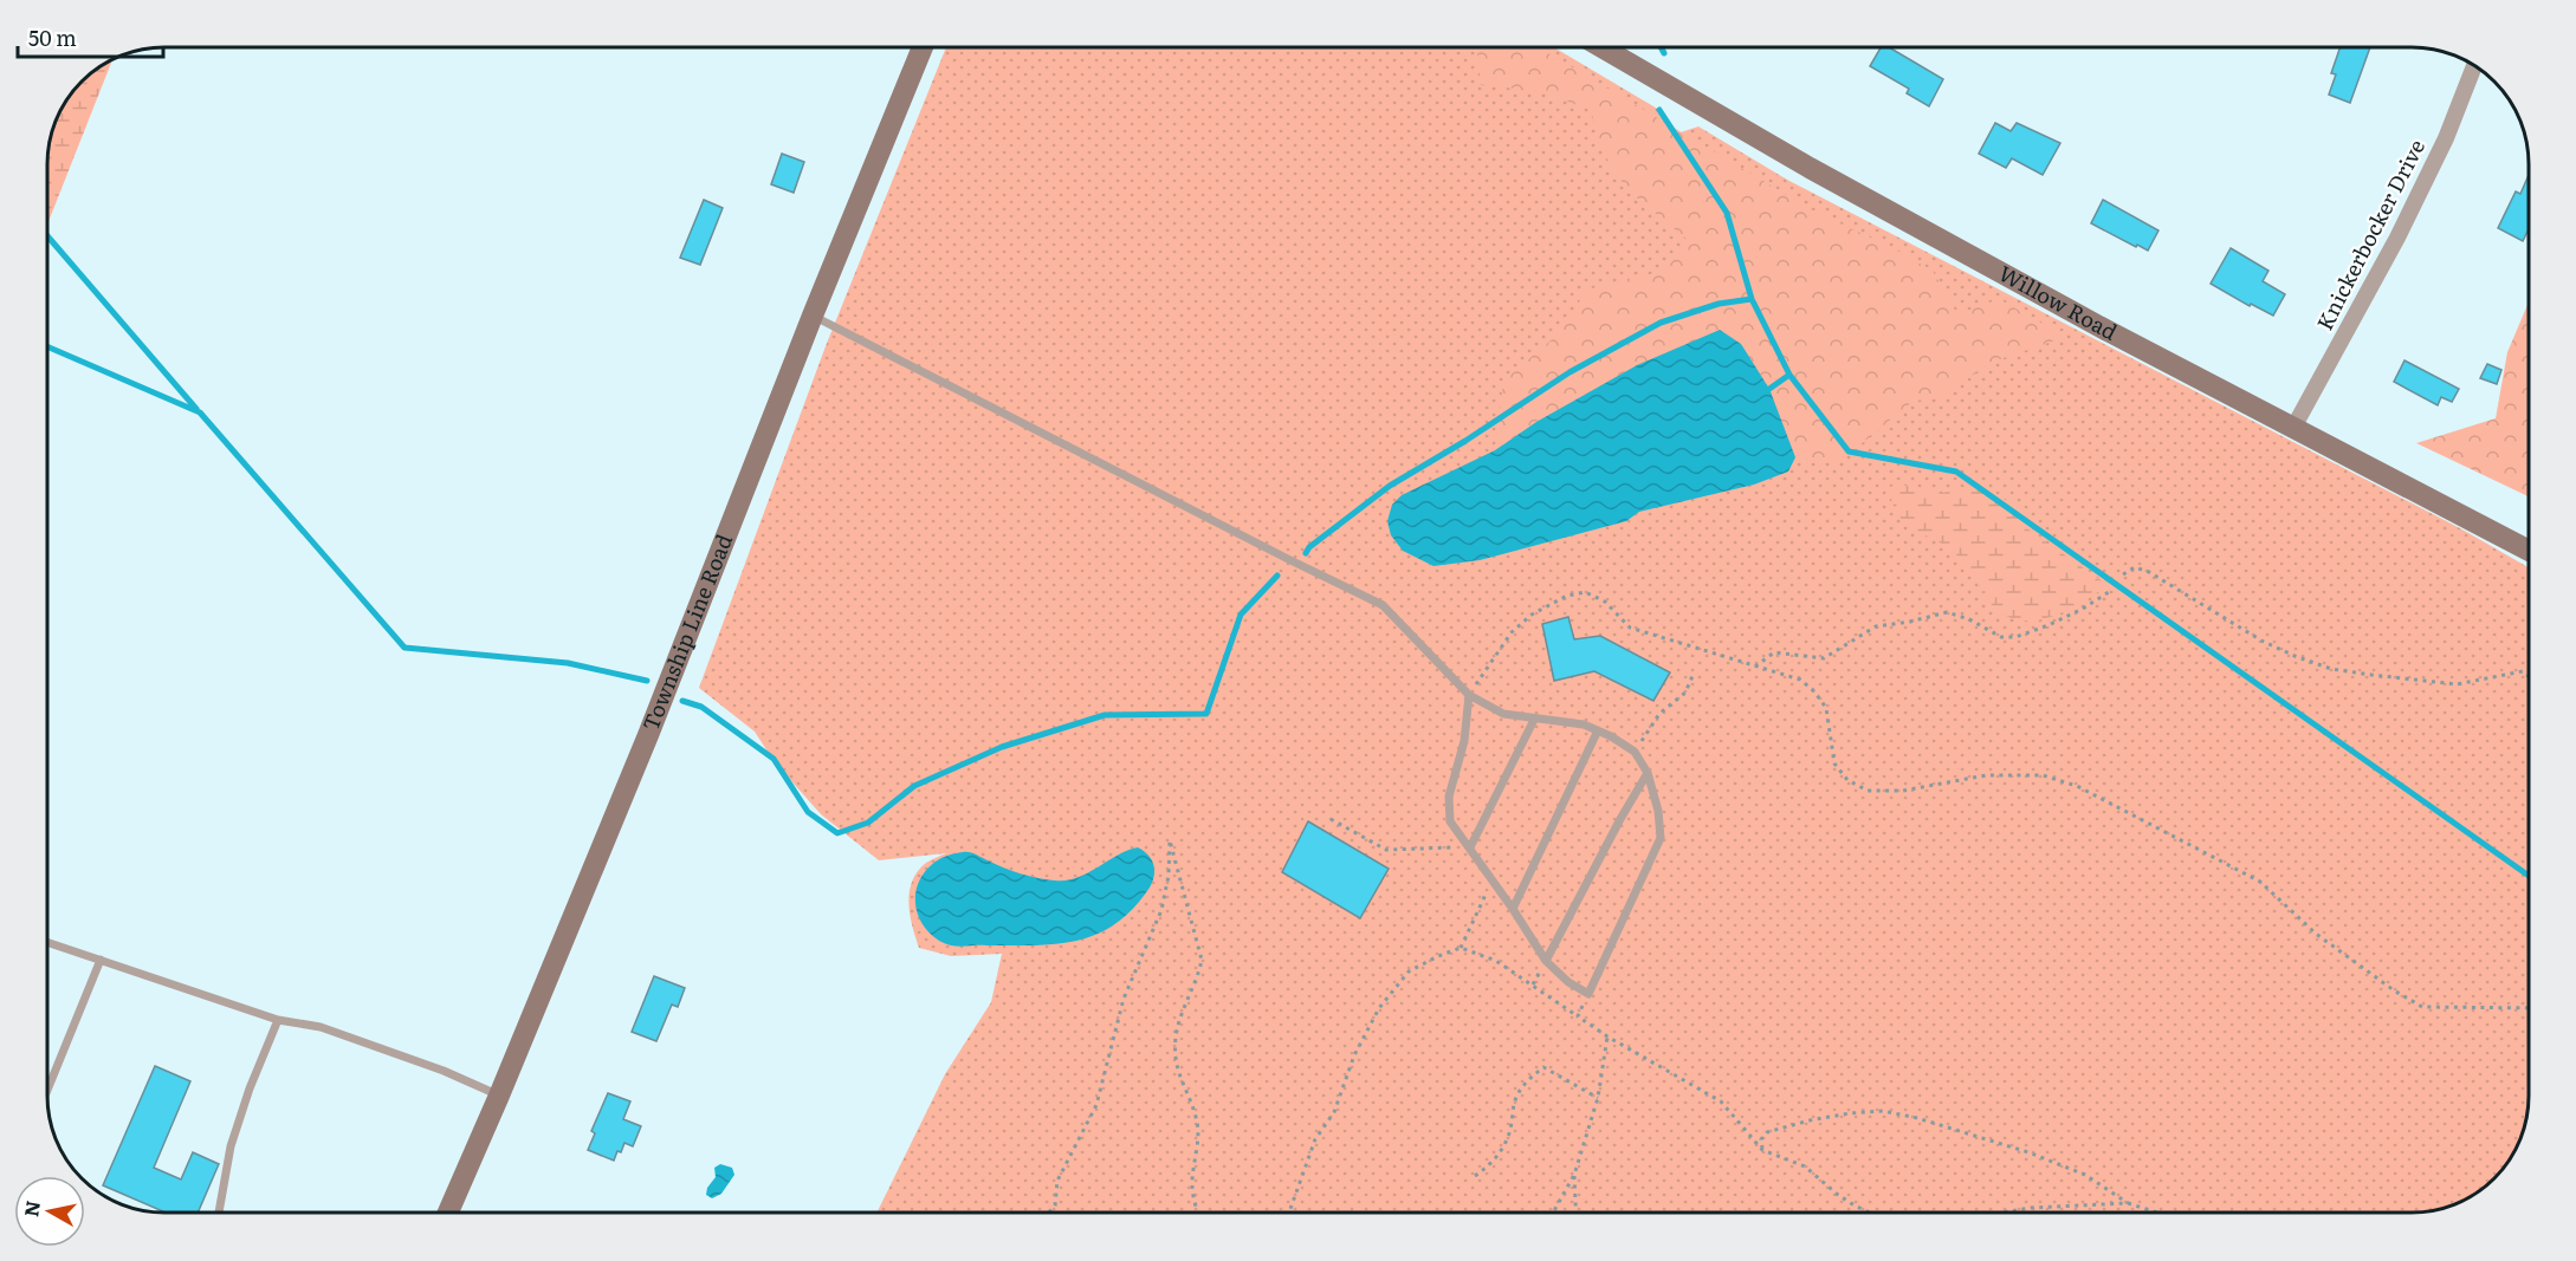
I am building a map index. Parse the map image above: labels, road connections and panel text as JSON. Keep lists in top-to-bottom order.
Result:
{
  "streets": {
    "street": ["Knickerbocker Drive", "Willow Road", "Township Line Road"]
  },
  "crossings": [
    ["Knickerbocker Drive", "Willow Road"]
  ],
  "scale_bar": "50 m",
  "north": "left"
}
